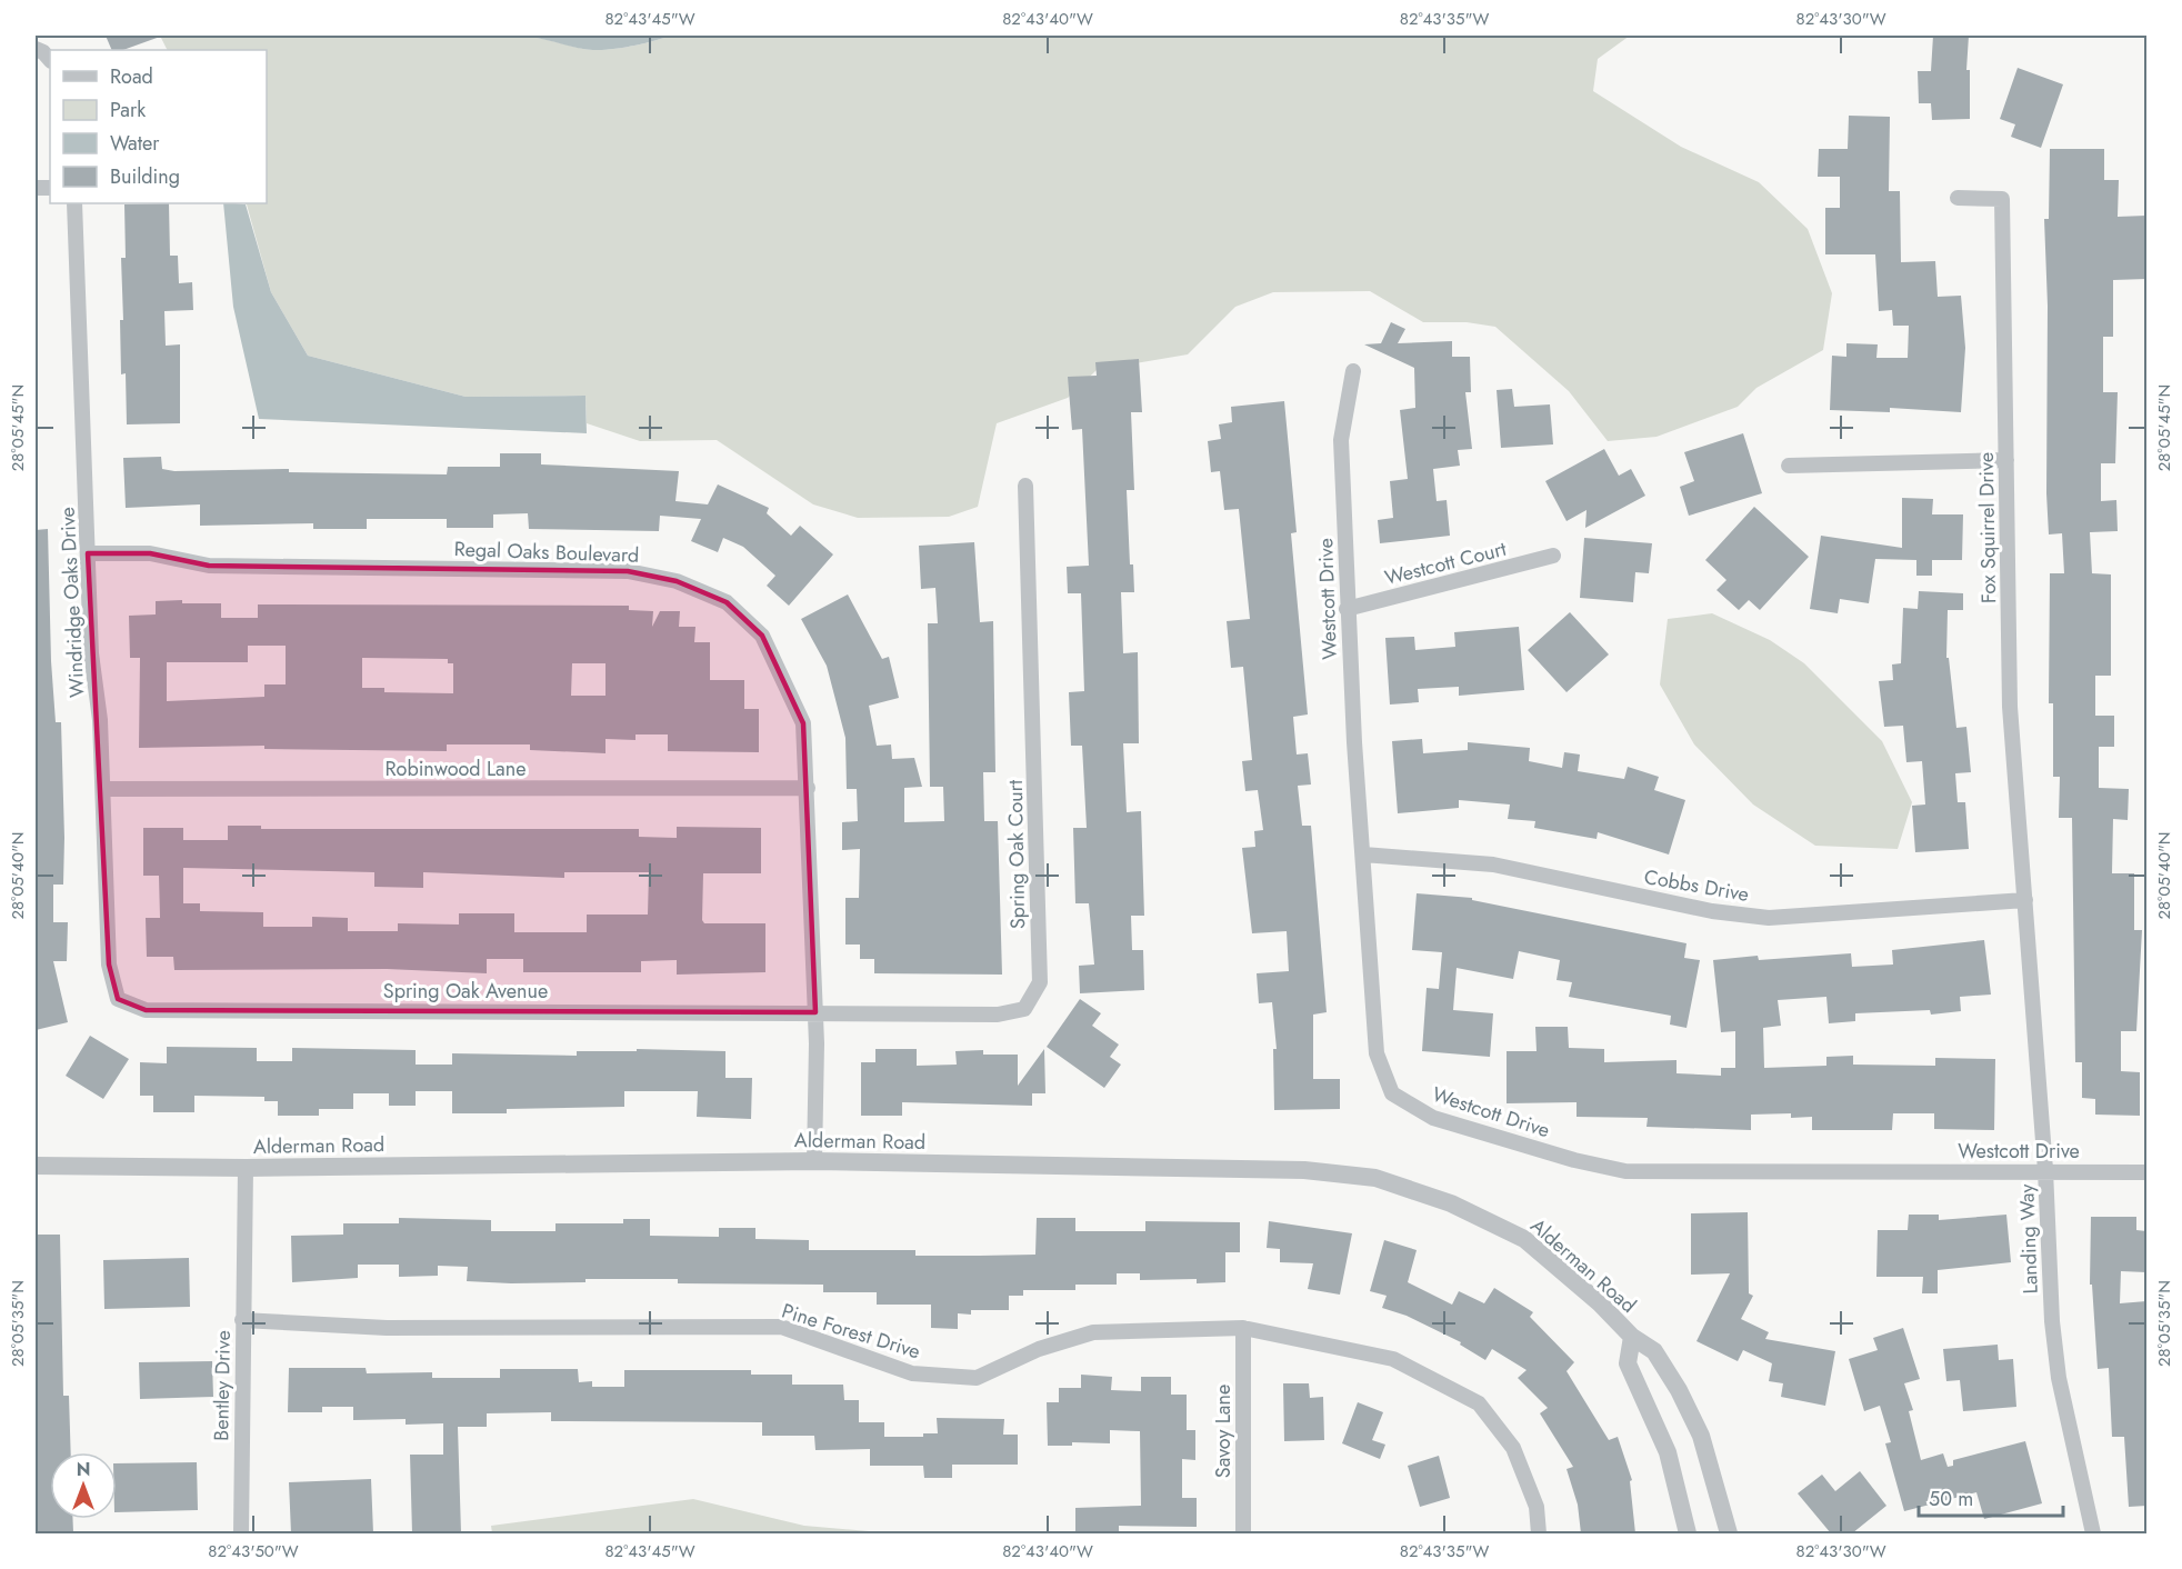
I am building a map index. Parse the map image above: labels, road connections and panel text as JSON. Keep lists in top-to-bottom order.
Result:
{
  "streets": {
    "street": [
      "Fox Squirrel Drive",
      "Regal Oaks Boulevard",
      "Westcott Court",
      "Westcott Drive",
      "Windridge Oaks Drive",
      "Robinwood Lane",
      "Spring Oak Court",
      "Cobbs Drive",
      "Spring Oak Avenue",
      "Alderman Road",
      "Landing Way",
      "Pine Forest Drive",
      "Bentley Drive",
      "Savoy Lane"
    ]
  },
  "crossings": [
    ["Fox Squirrel Drive", "Cobbs Drive"],
    ["Fox Squirrel Drive", "Landing Way"],
    ["Regal Oaks Boulevard", "Windridge Oaks Drive"],
    ["Regal Oaks Boulevard", "Robinwood Lane"],
    ["Regal Oaks Boulevard", "Spring Oak Court"],
    ["Regal Oaks Boulevard", "Spring Oak Avenue"],
    ["Regal Oaks Boulevard", "Alderman Road"],
    ["Westcott Court", "Westcott Drive"],
    ["Westcott Drive", "Cobbs Drive"],
    ["Westcott Drive", "Landing Way"],
    ["Windridge Oaks Drive", "Robinwood Lane"],
    ["Windridge Oaks Drive", "Spring Oak Avenue"],
    ["Spring Oak Court", "Spring Oak Avenue"],
    ["Cobbs Drive", "Landing Way"],
    ["Alderman Road", "Bentley Drive"],
    ["Pine Forest Drive", "Bentley Drive"],
    ["Pine Forest Drive", "Savoy Lane"]
  ],
  "legend": [
    "Road",
    "Park",
    "Water",
    "Building"
  ],
  "scale_bar": "50 m",
  "north": "top",
  "coordinates": [
    "82°43'45\"W",
    "82°43'40\"W",
    "82°43'35\"W",
    "82°43'30\"W",
    "28°05'45\"N",
    "28°05'40\"N",
    "28°05'35\"N",
    "82°43'50\"W"
  ]
}
